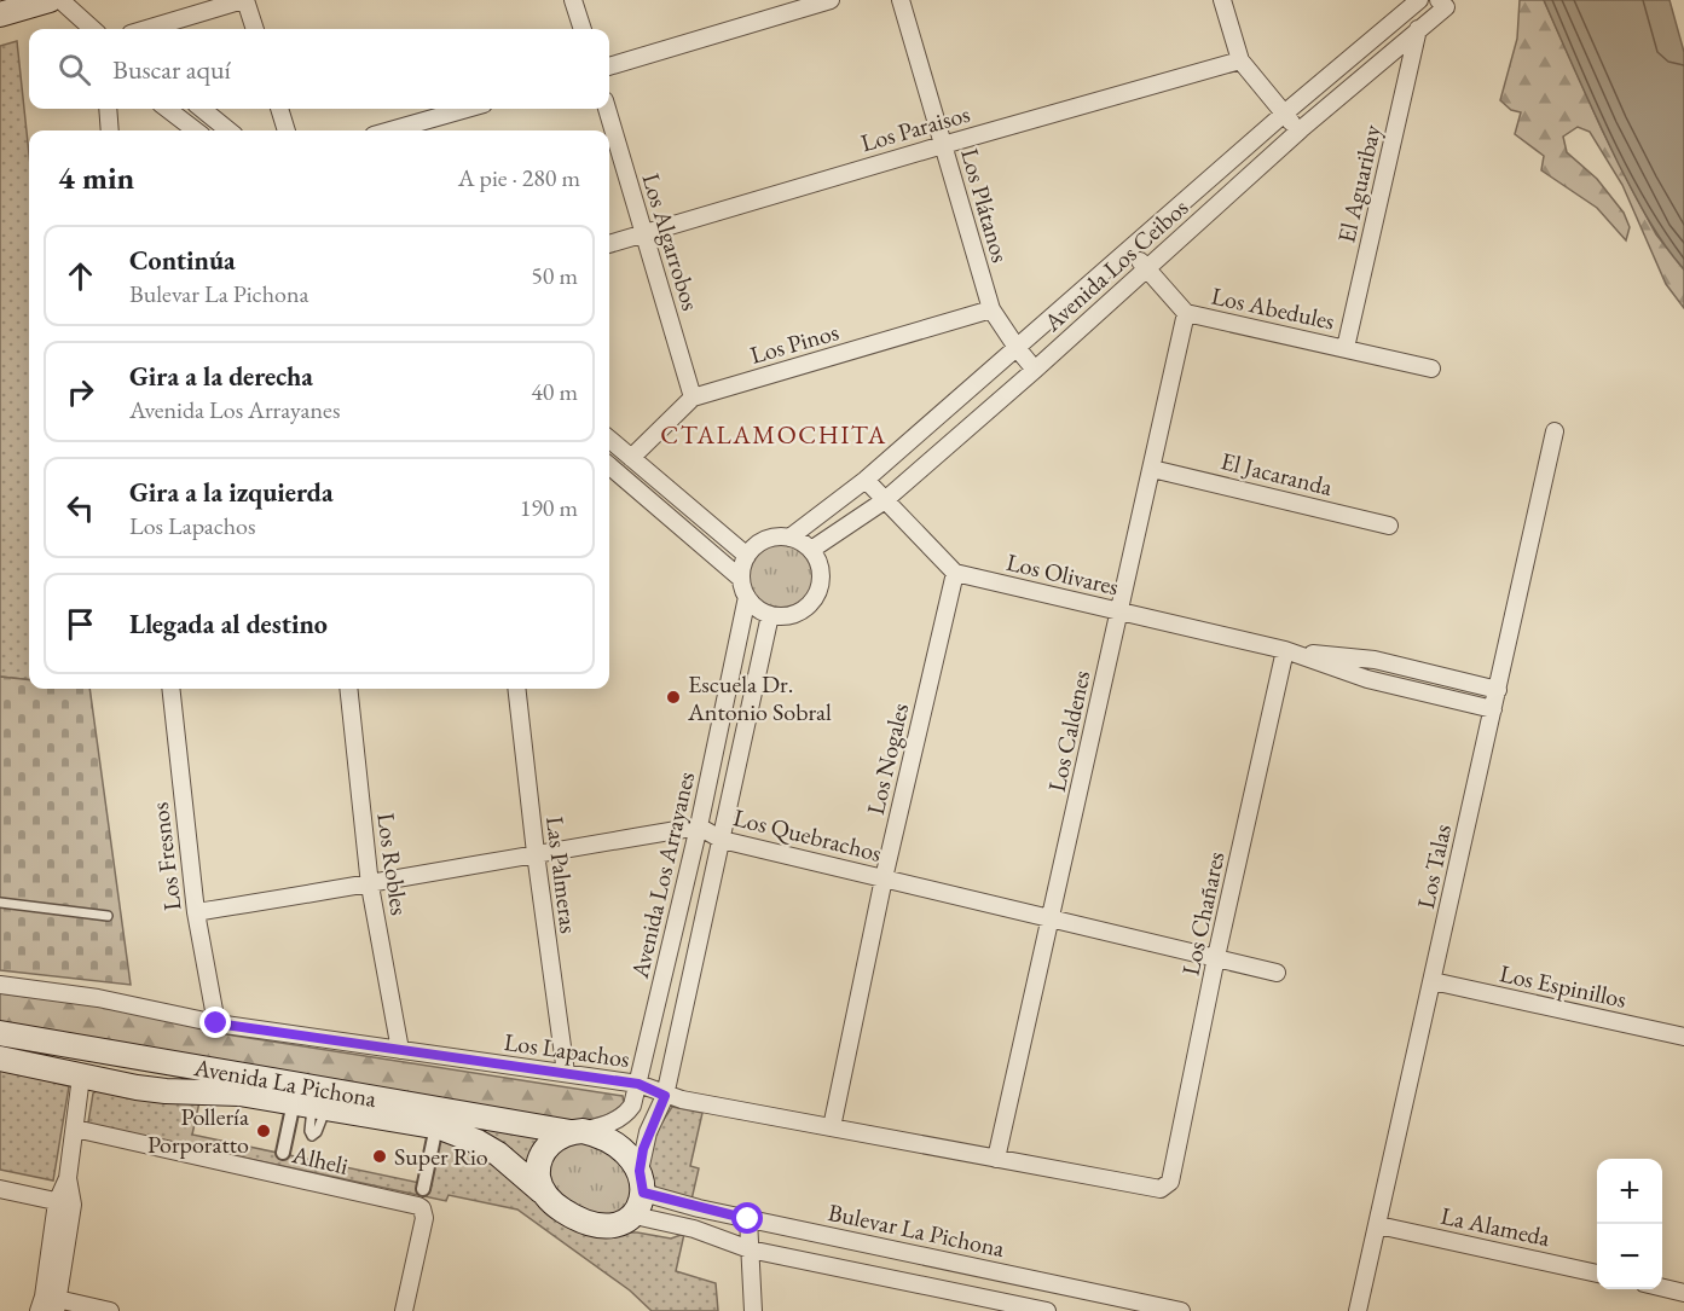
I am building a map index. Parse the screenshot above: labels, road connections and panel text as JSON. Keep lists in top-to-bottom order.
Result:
{
  "streets": {
    "main road": ["Avenida La Pichona"],
    "street": [
      "Los Paraisos",
      "El Aguaribay",
      "Los Plátanos",
      "Los Algarrobos",
      "Avenida Los Ceibos",
      "Los Abedules",
      "Los Pinos",
      "El Jacaranda",
      "Los Olivares",
      "Los Caldenes",
      "Los Nogales",
      "Los Quebrachos",
      "Los Fresnos",
      "Los Robles",
      "Los Talas",
      "Las Palmeras",
      "Avenida Los Arrayanes",
      "Los Chañares",
      "Los Espinillos",
      "Los Lapachos",
      "Alheli",
      "La Alameda",
      "Bulevar La Pichona"
    ]
  },
  "crossings": [
    ["Los Paraisos", "Los Plátanos"],
    ["Los Paraisos", "Los Algarrobos"],
    ["El Aguaribay", "Avenida Los Ceibos"],
    ["El Aguaribay", "Los Abedules"],
    ["Los Plátanos", "Avenida Los Ceibos"],
    ["Los Plátanos", "Los Pinos"],
    ["Los Algarrobos", "Los Pinos"],
    ["Avenida Los Ceibos", "Los Abedules"],
    ["Avenida Los Ceibos", "Avenida Los Arrayanes"],
    ["Los Abedules", "Los Caldenes"],
    ["El Jacaranda", "Los Caldenes"],
    ["Los Olivares", "Los Caldenes"],
    ["Los Olivares", "Los Nogales"],
    ["Los Olivares", "Los Chañares"],
    ["Los Caldenes", "Los Quebrachos"],
    ["Los Caldenes", "Los Lapachos"],
    ["Los Nogales", "Los Quebrachos"],
    ["Los Nogales", "Los Lapachos"],
    ["Los Quebrachos", "Los Fresnos"],
    ["Los Quebrachos", "Los Robles"],
    ["Los Quebrachos", "Las Palmeras"],
    ["Los Quebrachos", "Avenida Los Arrayanes"],
    ["Los Quebrachos", "Los Chañares"],
    ["Los Fresnos", "Los Lapachos"],
    ["Los Robles", "Los Lapachos"],
    ["Los Talas", "Los Espinillos"],
    ["Los Talas", "La Alameda"],
    ["Las Palmeras", "Los Lapachos"],
    ["Avenida Los Arrayanes", "Los Lapachos"],
    ["Avenida Los Arrayanes", "Avenida La Pichona"],
    ["Avenida Los Arrayanes", "Bulevar La Pichona"],
    ["Los Chañares", "Los Lapachos"],
    ["Avenida La Pichona", "Bulevar La Pichona"]
  ],
  "districts": ["CTALAMOCHITA"],
  "places": ["Escuela Dr. Antonio Sobral", "Pollería Porporatto", "Super Rio"],
  "page": {
    "search": "Buscar aquí",
    "heading": ["4 min", "A pie · 280 m"],
    "list": [
      ["Continúa", "Bulevar La Pichona", "50 m"],
      ["Gira a la derecha", "Avenida Los Arrayanes", "40 m"],
      ["Gira a la izquierda", "Los Lapachos", "190 m"],
      "Llegada al destino"
    ],
    "map_buttons": ["+", "−"]
  }
}
